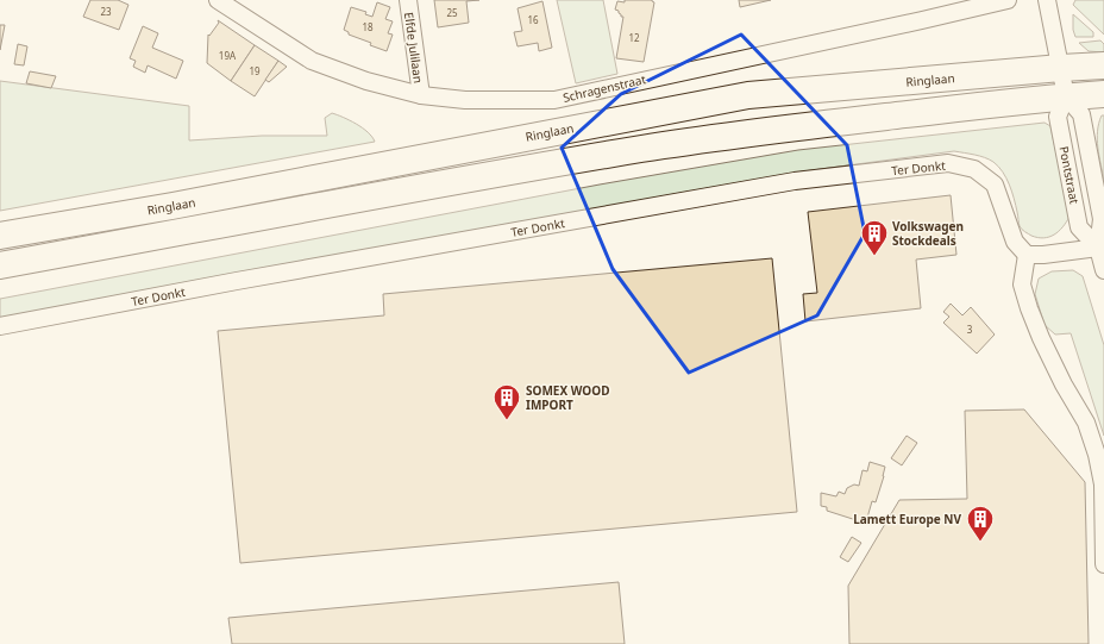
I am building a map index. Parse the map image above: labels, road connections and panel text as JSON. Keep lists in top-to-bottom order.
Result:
{
  "streets": {
    "main road": ["Ringlaan"],
    "street": [
      "Elfde Julilaan",
      "Schragenstraat",
      "Ter Donkt",
      "Pontstraat"
    ]
  },
  "crossings": [
    ["Elfde Julilaan", "Schragenstraat"],
    ["Ringlaan", "Pontstraat"]
  ],
  "places": {
    "building": ["Volkswagen Stockdeals", "SOMEX WOOD IMPORT", "Lamett Europe NV"]
  },
  "house_numbers": [
    "23",
    "25",
    "16",
    "18",
    "12",
    "19A",
    "19",
    "3"
  ]
}
